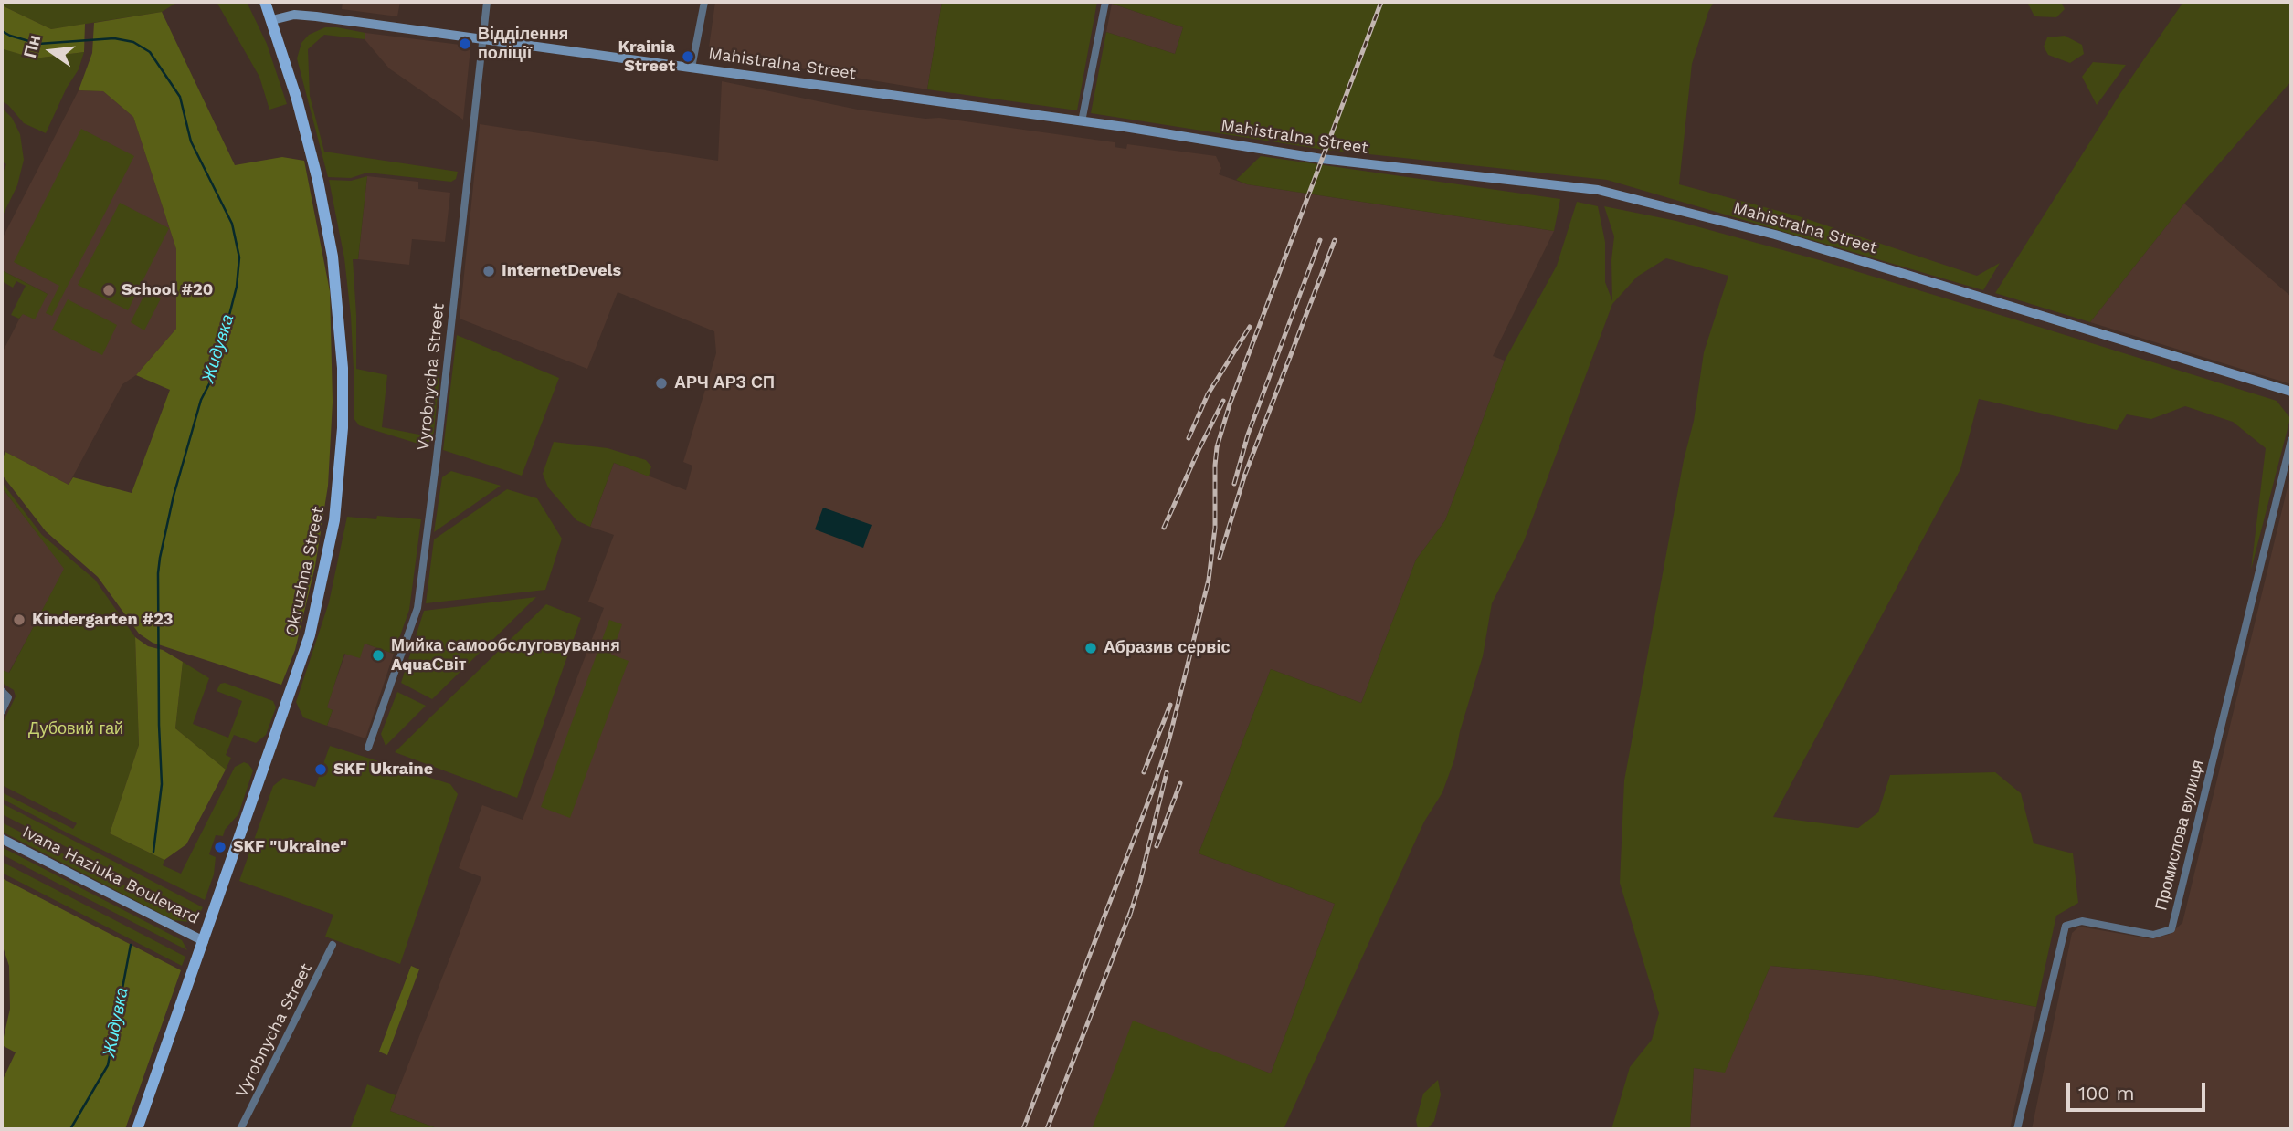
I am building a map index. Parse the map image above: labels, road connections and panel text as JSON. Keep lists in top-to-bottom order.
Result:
{
  "streets": {
    "main road": ["Okruzhna Street"],
    "street": [
      "Mahistralna Street",
      "Vyrobnycha Street",
      "Промислова вулиця",
      "Ivana Haziuka Boulevard"
    ]
  },
  "crossings": [
    ["Mahistralna Street", "Vyrobnycha Street"],
    ["Mahistralna Street", "Okruzhna Street"],
    ["Okruzhna Street", "Ivana Haziuka Boulevard"]
  ],
  "water": ["Жидувка"],
  "parks": ["Дубовий гай"],
  "places": [
    "Відділення поліції",
    "Krainia Street",
    "InternetDevels",
    "School #20",
    "АРЧ АРЗ СП",
    "Kindergarten #23",
    "Абразив сервіс",
    "Мийка самообслуговування AquaСвіт",
    "SKF Ukraine",
    "SKF \"Ukraine\""
  ],
  "scale_bar": "100 m",
  "north": "left"
}
